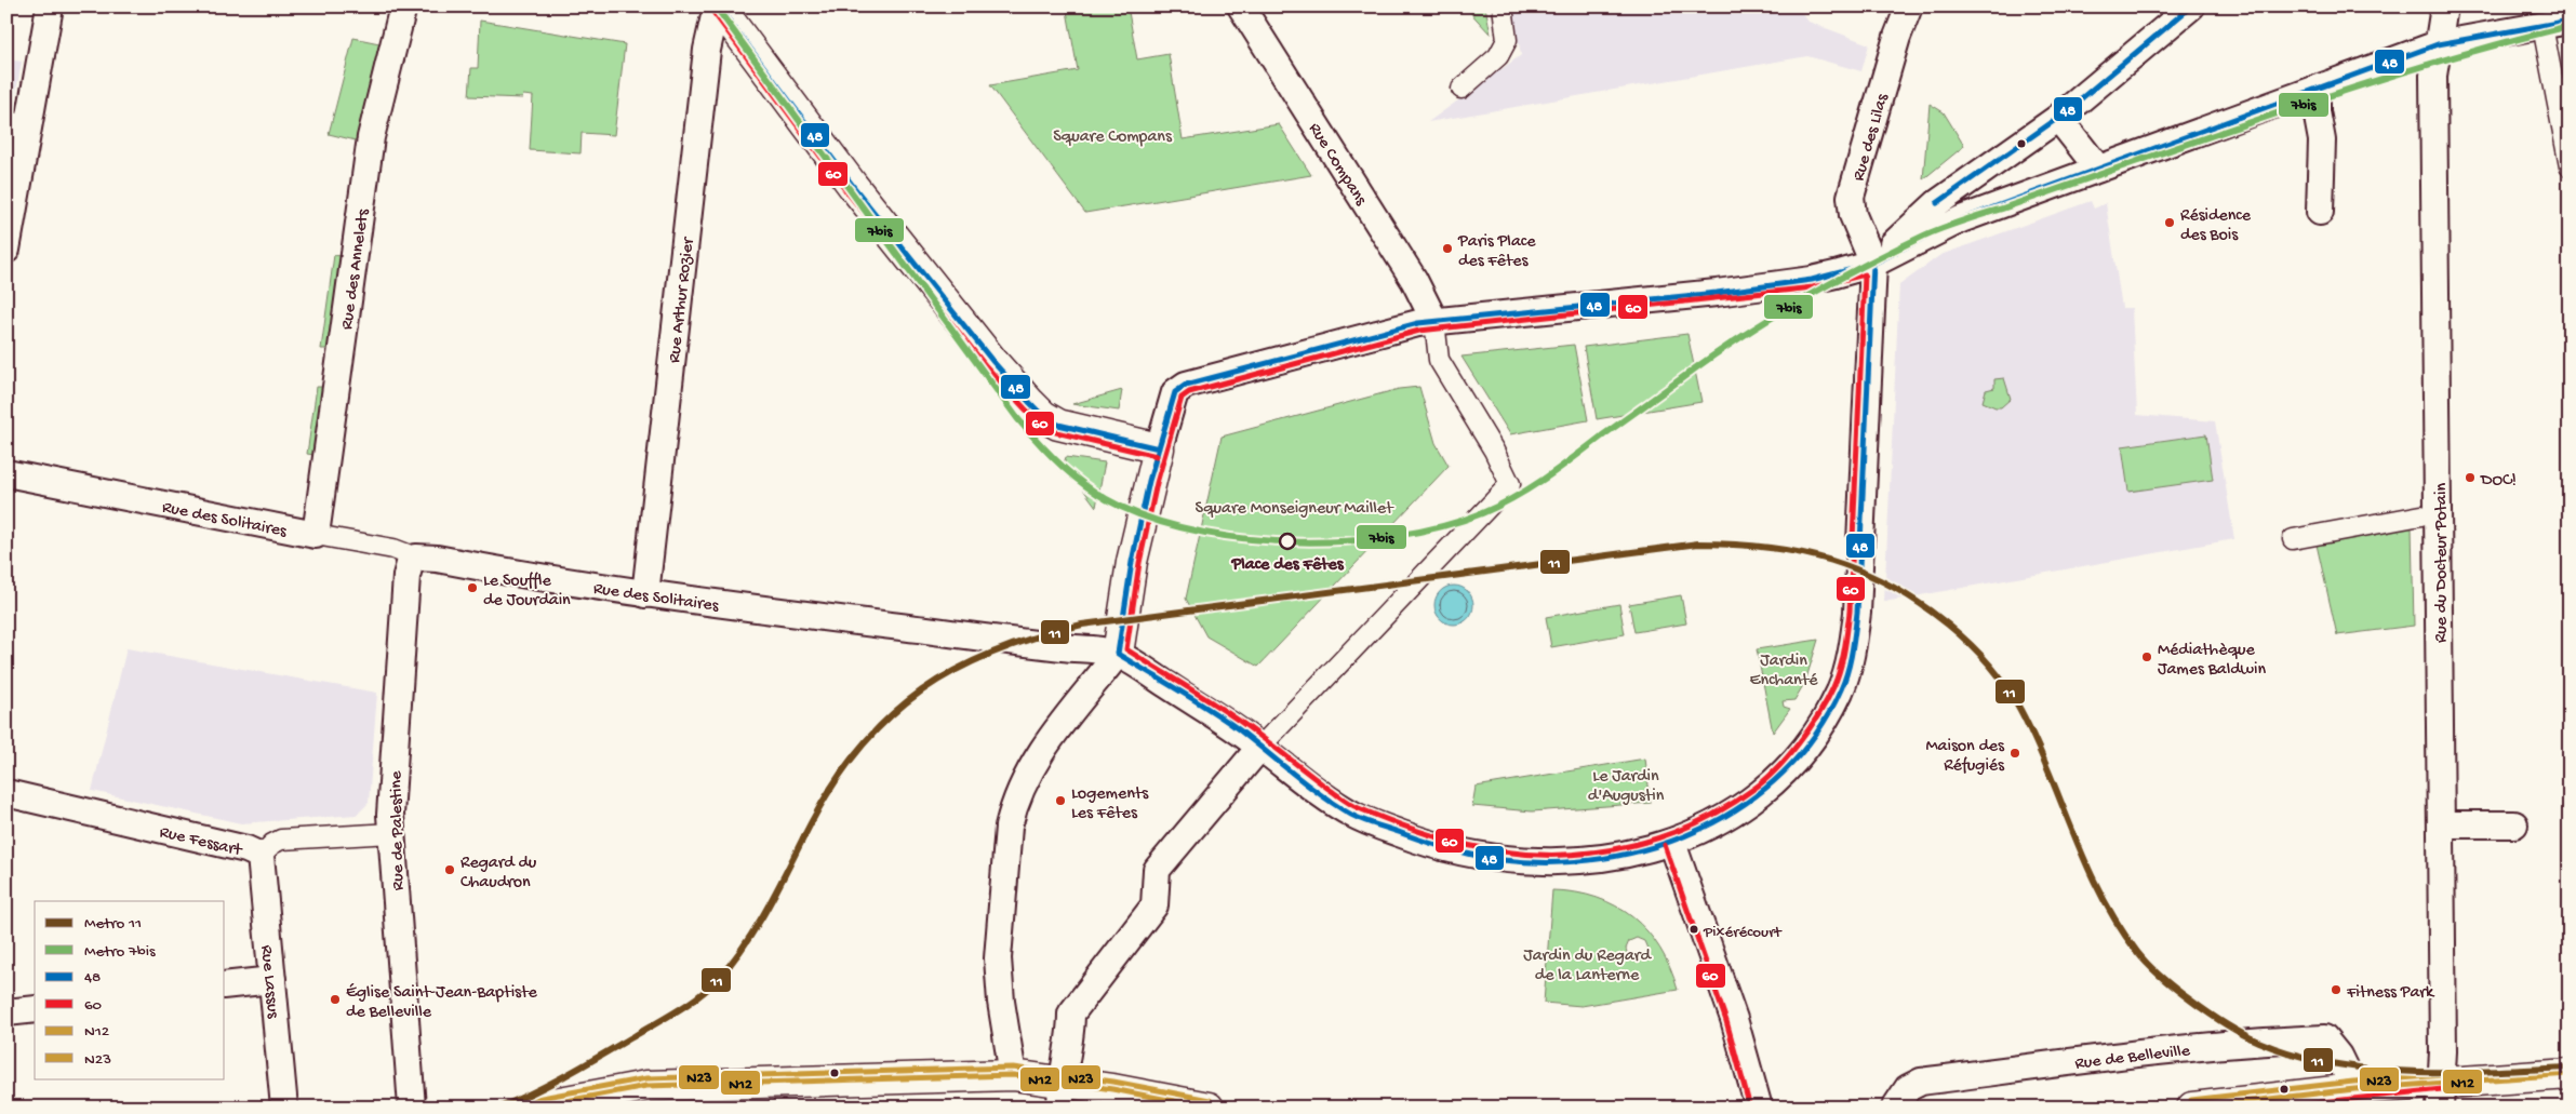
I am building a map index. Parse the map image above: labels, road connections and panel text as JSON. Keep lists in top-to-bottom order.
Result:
{
  "streets": {
    "street": [
      "Rue des Lilas",
      "Rue Compans",
      "Rue des Annelets",
      "Rue Arthur Rozier",
      "Rue des Solitaires",
      "Rue du Docteur Potain",
      "Rue de Palestine",
      "Rue Fessart",
      "Rue Lassus",
      "Rue de Belleville"
    ]
  },
  "crossings": [
    ["Rue des Annelets", "Rue des Solitaires"],
    ["Rue Arthur Rozier", "Rue des Solitaires"],
    ["Rue des Solitaires", "Rue de Palestine"],
    ["Rue de Palestine", "Rue Fessart"],
    ["Rue Fessart", "Rue Lassus"]
  ],
  "parks": [
    "Square Compans",
    "Square Monseigneur Maillet",
    "Jardin Enchanté",
    "Le Jardin d'Augustin",
    "Jardin du Regard de la Lanterne"
  ],
  "places": [
    "Résidence des Bois",
    "Paris Place des Fêtes",
    "DOC!",
    "Place des Fêtes",
    "Le Souffle de Jourdain",
    "Médiathèque James Baldwin",
    "Maison des Réfugiés",
    "Logements Les Fêtes",
    "Regard du Chaudron",
    "Pixérécourt",
    "Fitness Park",
    "Église Saint-Jean-Baptiste de Belleville"
  ],
  "lines": [
    "metro line 7bis",
    "transit line 48",
    "transit line 60",
    "metro line 11",
    "transit line N23",
    "transit line N12"
  ],
  "legend": [
    "Metro 11",
    "Metro 7bis",
    "48",
    "60",
    "N12",
    "N23"
  ]
}
